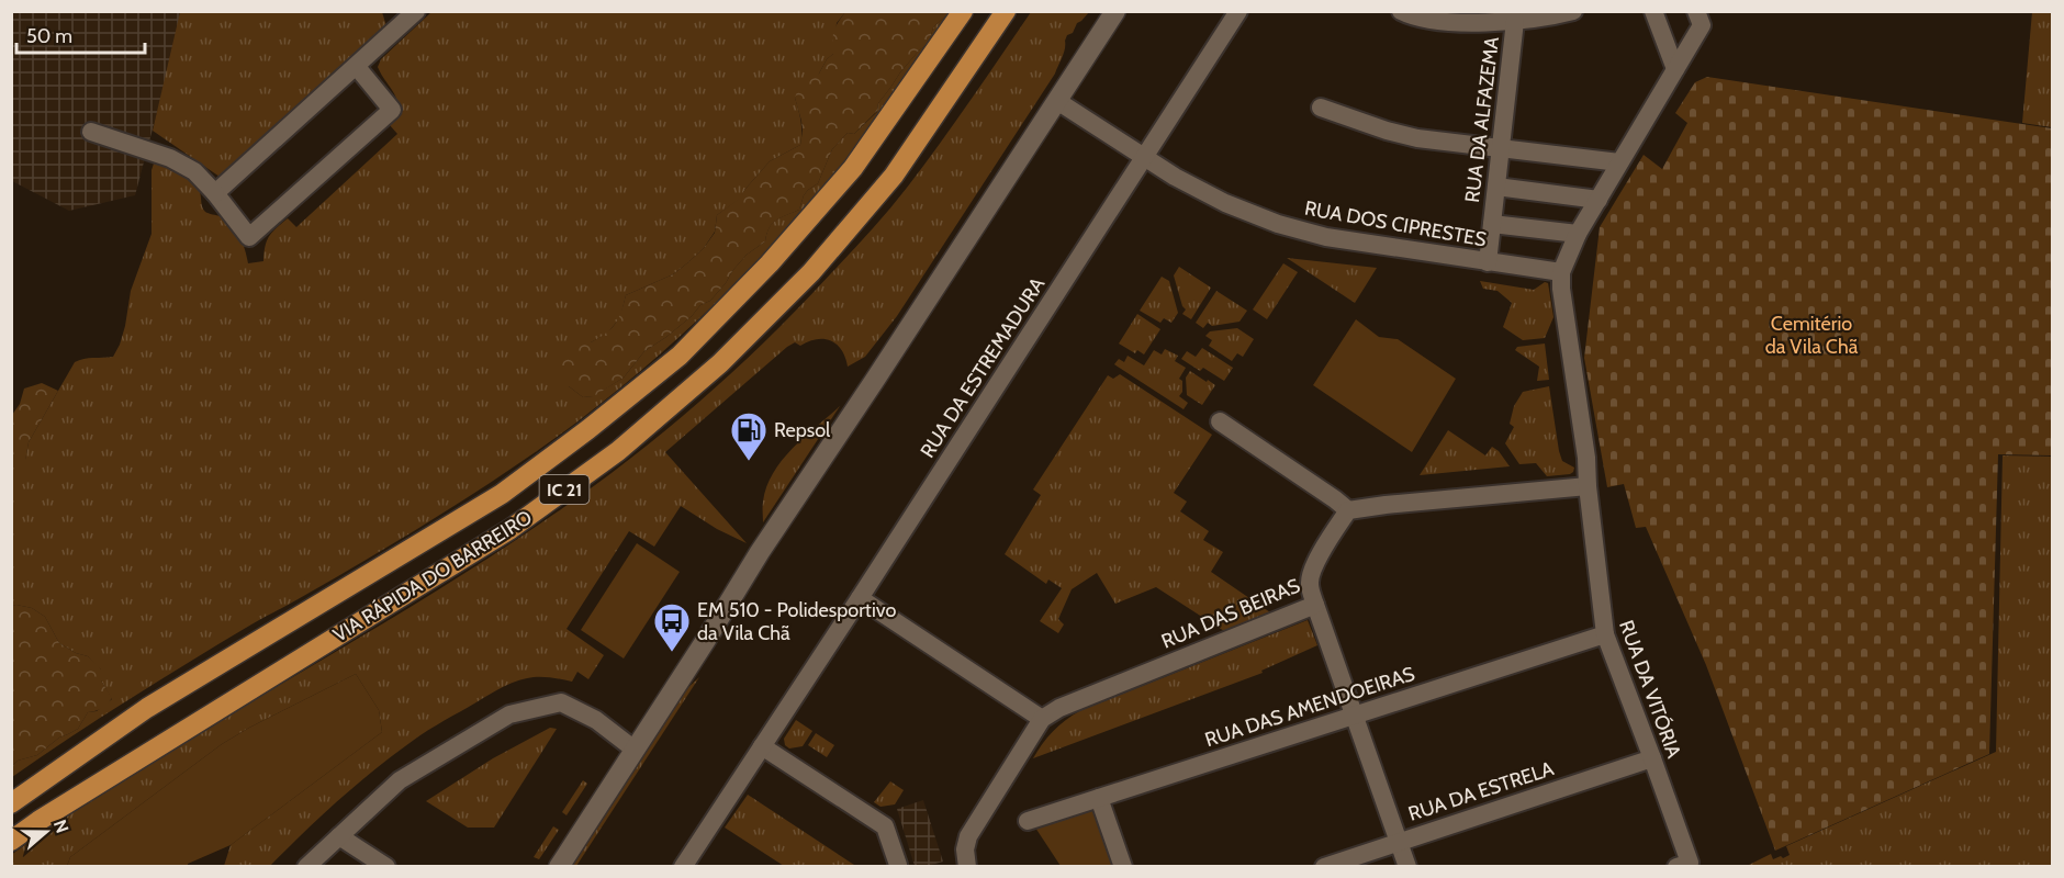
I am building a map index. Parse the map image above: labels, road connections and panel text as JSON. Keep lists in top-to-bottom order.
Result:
{
  "streets": {
    "highway": ["IC 21", "VIA RÁPIDA DO BARREIRO"],
    "street": [
      "RUA DA ALFAZEMA",
      "RUA DOS CIPRESTES",
      "RUA DA ESTREMADURA",
      "RUA DAS BEIRAS",
      "RUA DA VITÓRIA",
      "RUA DAS AMENDOEIRAS",
      "RUA DA ESTRELA"
    ]
  },
  "crossings": [
    ["RUA DA ALFAZEMA", "RUA DOS CIPRESTES"],
    ["RUA DOS CIPRESTES", "RUA DA ESTREMADURA"],
    ["RUA DOS CIPRESTES", "RUA DA VITÓRIA"],
    ["RUA DA VITÓRIA", "RUA DAS AMENDOEIRAS"],
    ["RUA DA VITÓRIA", "RUA DA ESTRELA"]
  ],
  "parks": ["Cemitério da Vila Chã"],
  "places": {
    "fuel station": ["Repsol"],
    "bus stop": ["EM 510 - Polidesportivo da Vila Chã"]
  },
  "scale_bar": "50 m",
  "north": "right"
}
